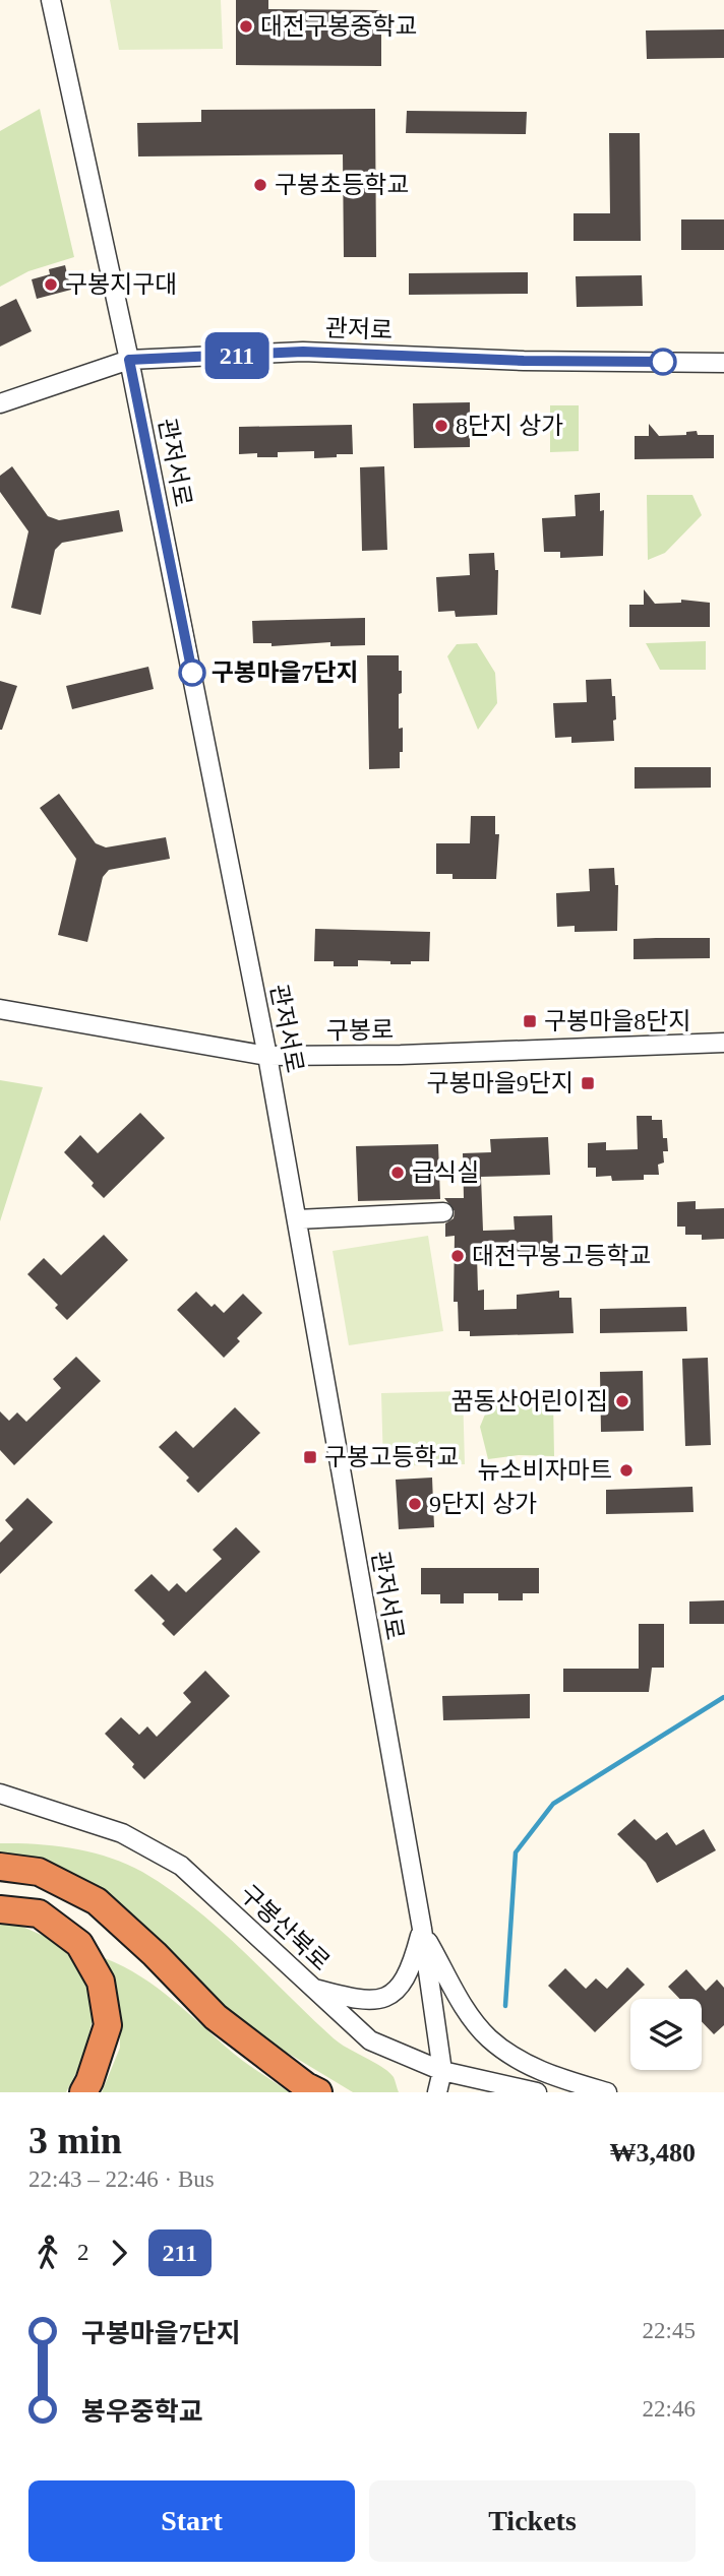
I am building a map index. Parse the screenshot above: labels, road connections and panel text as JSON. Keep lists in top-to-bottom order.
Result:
{
  "streets": {
    "street": [
      "관저로",
      "관저서로",
      "구봉로",
      "구봉산북로"
    ]
  },
  "crossings": [
    ["관저로", "관저서로"],
    ["관저서로", "구봉로"],
    ["관저서로", "구봉산북로"]
  ],
  "places": {
    "other": [
      "대전구봉중학교",
      "구봉초등학교",
      "구봉지구대",
      "8단지 상가",
      "구봉마을7단지",
      "급식실",
      "대전구봉고등학교",
      "꿈동산어린이집",
      "뉴소비자마트",
      "9단지 상가"
    ],
    "transit": ["구봉마을8단지", "구봉마을9단지", "구봉고등학교"]
  },
  "lines": ["bus line 211"],
  "page": {
    "on_map": "211",
    "heading": ["3 min", "22:43 – 22:46 · Bus", "₩3,480"],
    "legs": ["2", "211"],
    "list": [
      {
        "name": "구봉마을7단지",
        "value": "22:45"
      },
      {
        "name": "봉우중학교",
        "value": "22:46"
      }
    ],
    "buttons": ["Start", "Tickets"]
  }
}
